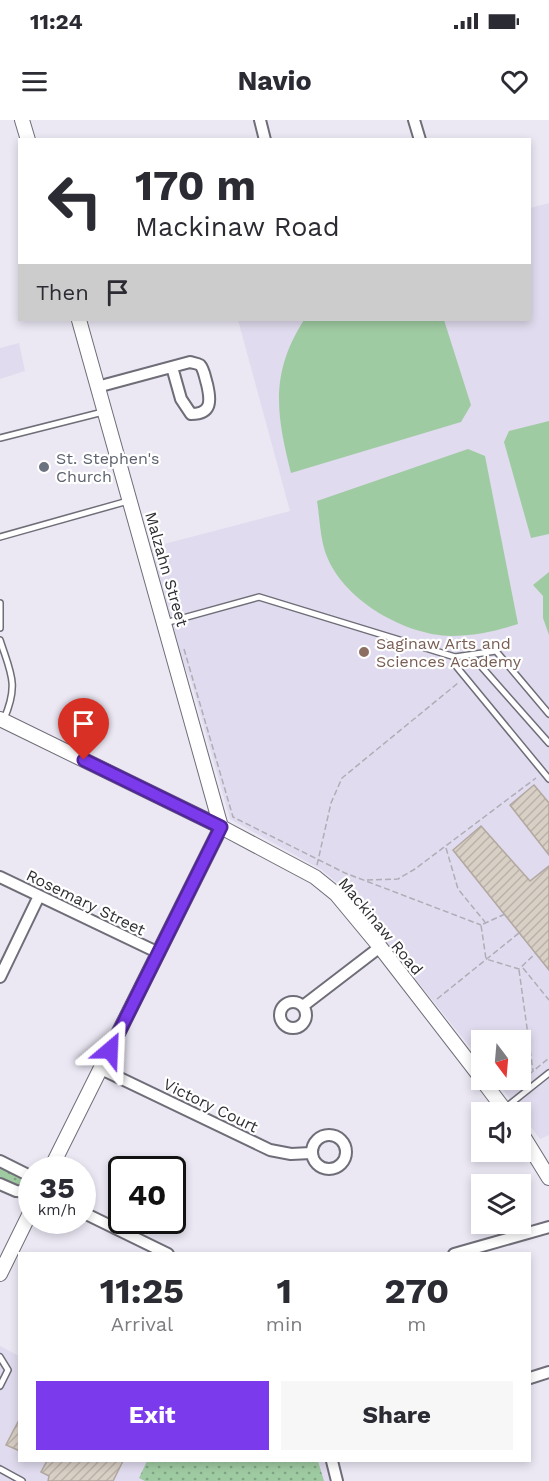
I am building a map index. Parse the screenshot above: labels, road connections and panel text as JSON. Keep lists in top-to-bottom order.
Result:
{
  "streets": {
    "street": [
      "Malzahn Street",
      "Rosemary Street",
      "Mackinaw Road",
      "Victory Court"
    ]
  },
  "crossings": [
    ["Malzahn Street", "Mackinaw Road"]
  ],
  "places": ["St. Stephen's Church", "Saginaw Arts and Sciences Academy"],
  "north": "bottom",
  "page": {
    "status": "11:24",
    "header": "Navio",
    "turn": ["170 m", "Mackinaw Road"],
    "then": "Then",
    "speed": "35 km/h",
    "limit": "40",
    "eta": [
      "11:25",
      "Arrival",
      "1",
      "min",
      "270",
      "m"
    ],
    "buttons": ["Exit", "Share"]
  }
}
